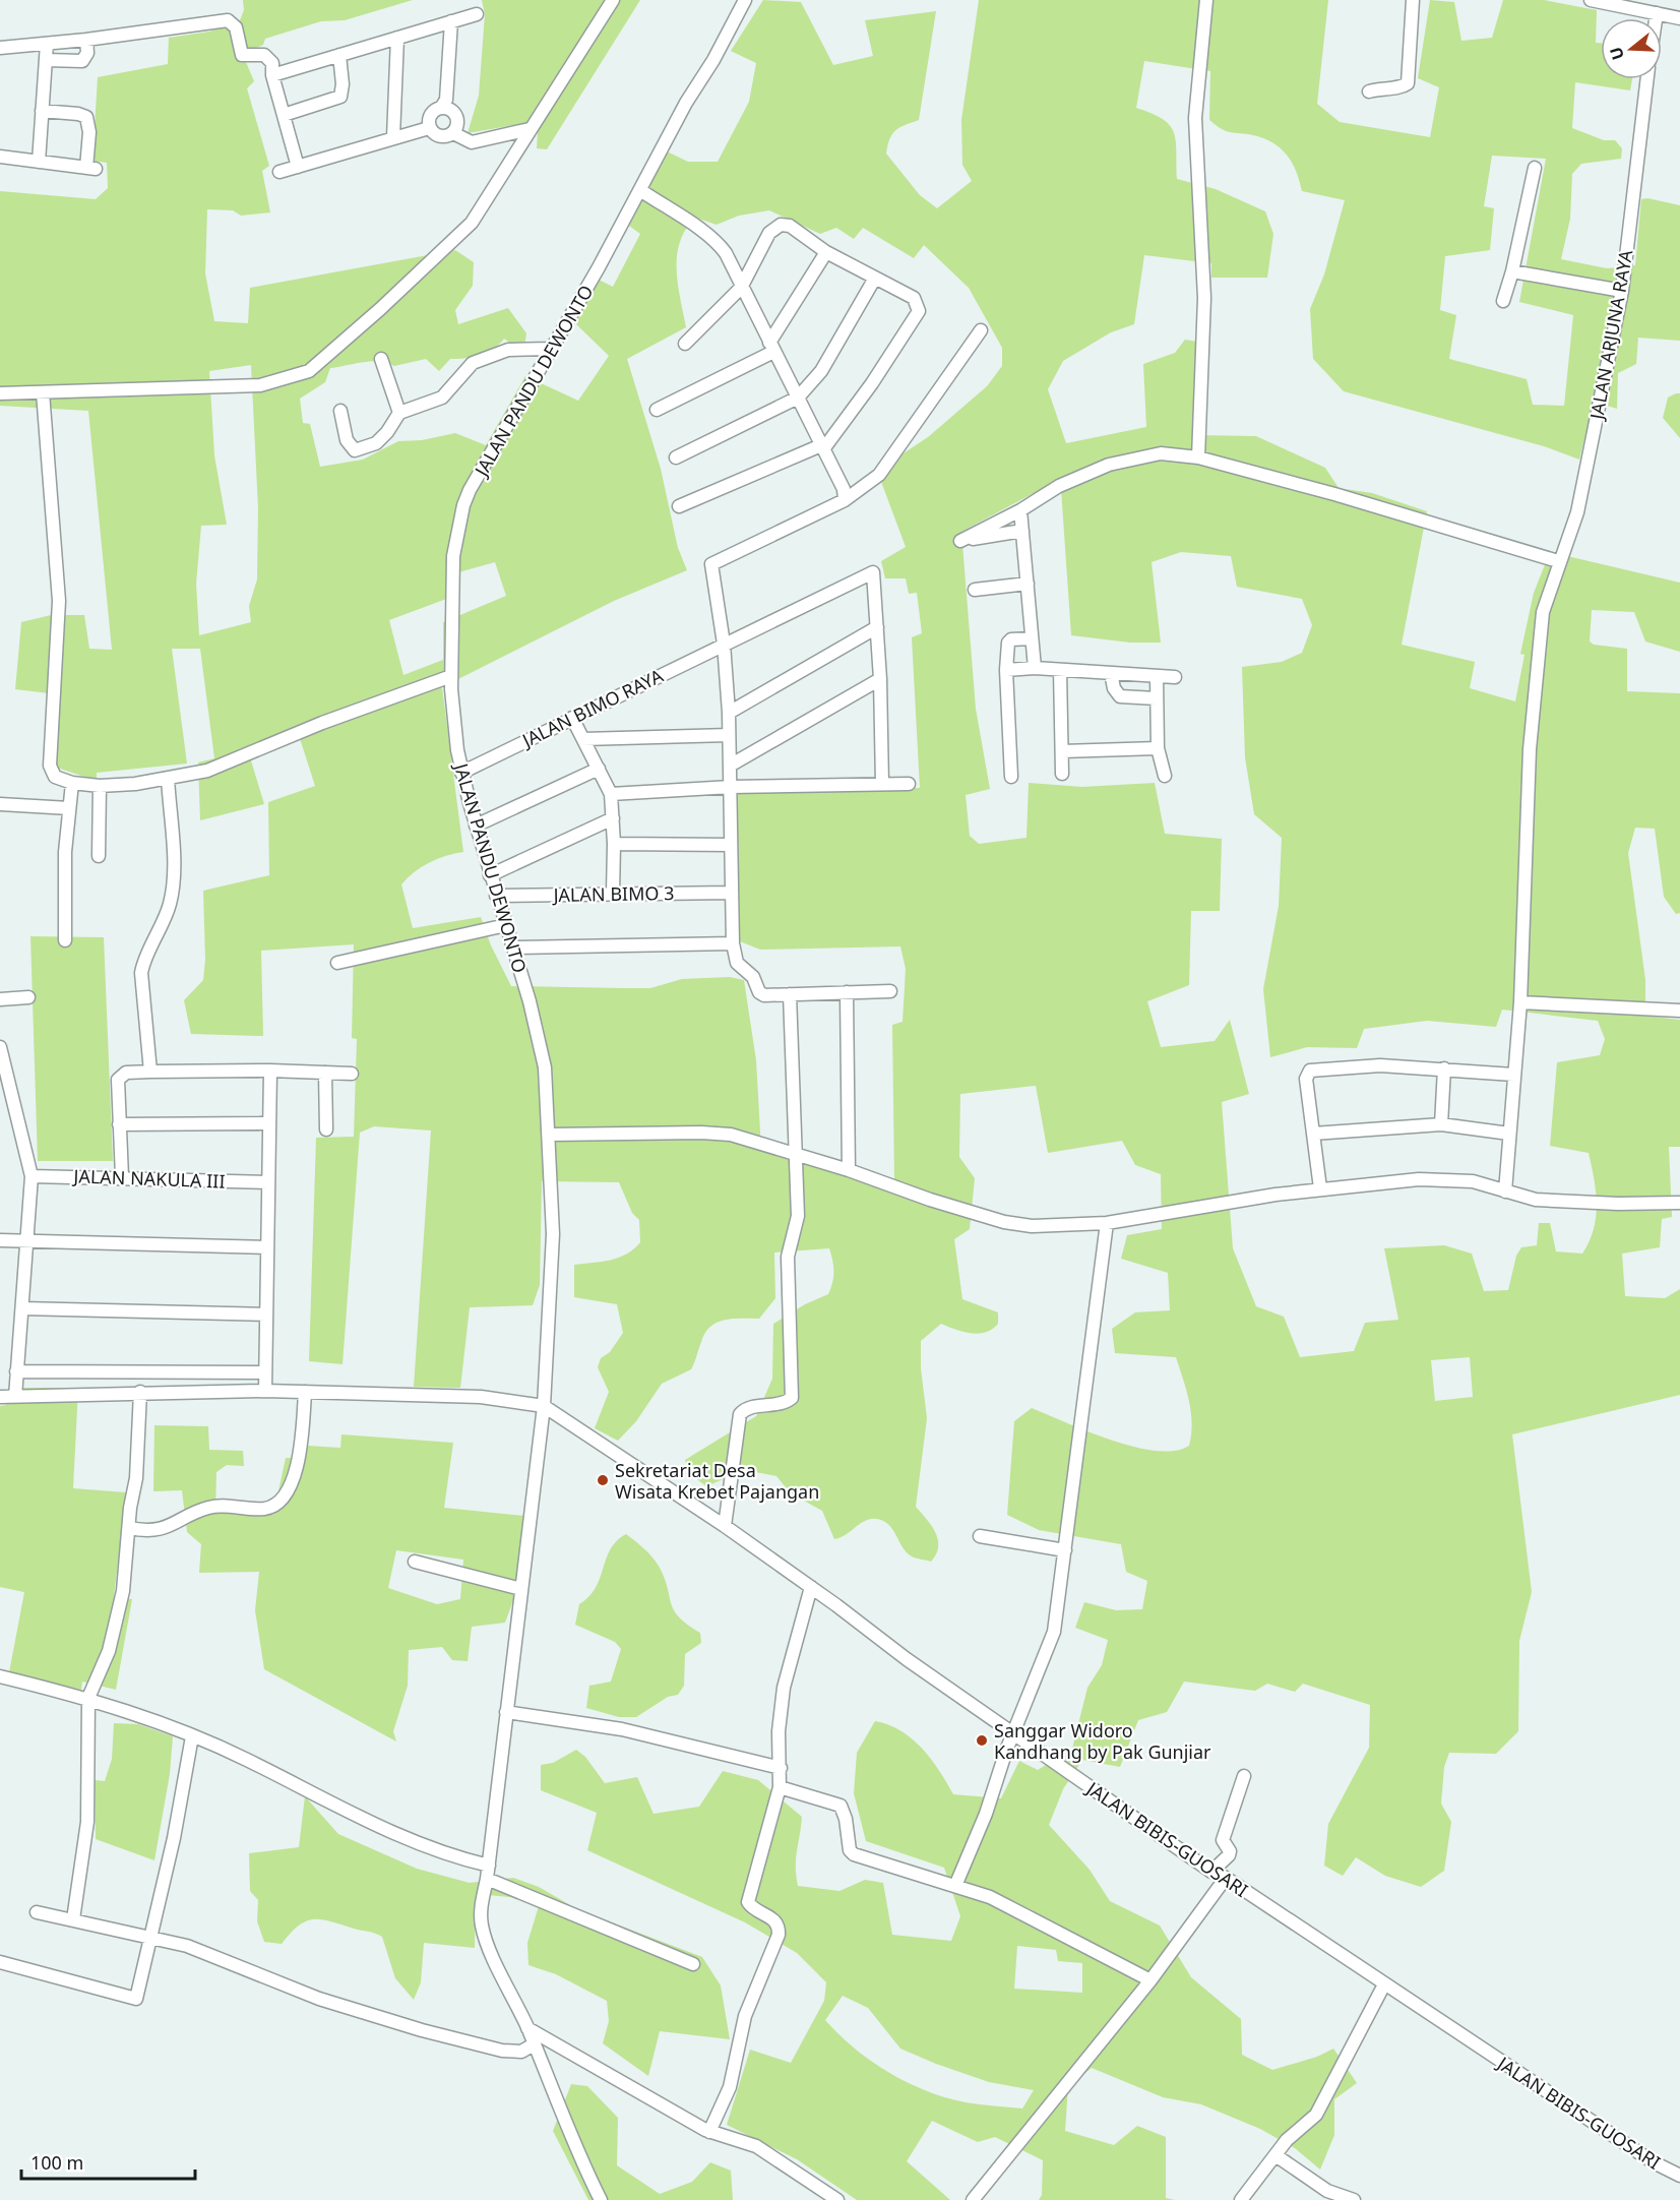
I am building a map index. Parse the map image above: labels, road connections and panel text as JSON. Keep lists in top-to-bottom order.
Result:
{
  "streets": {
    "street": [
      "JALAN ARJUNA RAYA",
      "JALAN PANDU DEWONTO",
      "JALAN BIMO RAYA",
      "JALAN BIMO 3",
      "JALAN NAKULA III",
      "JALAN BIBIS-GUOSARI"
    ]
  },
  "crossings": [
    ["JALAN PANDU DEWONTO", "JALAN BIMO RAYA"],
    ["JALAN PANDU DEWONTO", "JALAN BIMO 3"],
    ["JALAN PANDU DEWONTO", "JALAN BIBIS-GUOSARI"]
  ],
  "places": ["Sekretariat Desa Wisata Krebet Pajangan", "Sanggar Widoro Kandhang by Pak Gunjiar"],
  "scale_bar": "100 m",
  "north": "left"
}
